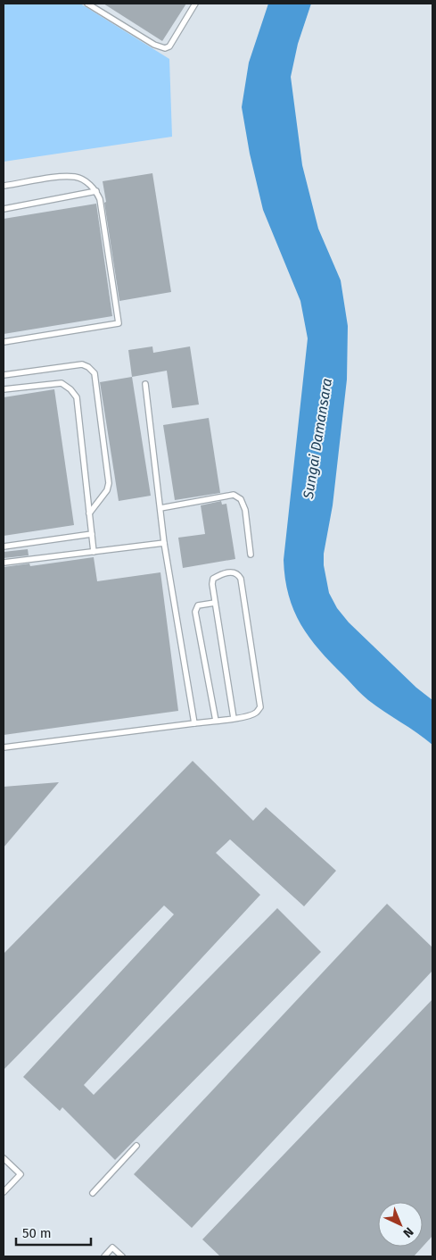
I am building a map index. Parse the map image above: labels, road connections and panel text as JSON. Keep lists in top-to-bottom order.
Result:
{
  "water": ["Sungai Damansara"],
  "scale_bar": "50 m",
  "north": "bottom right"
}
